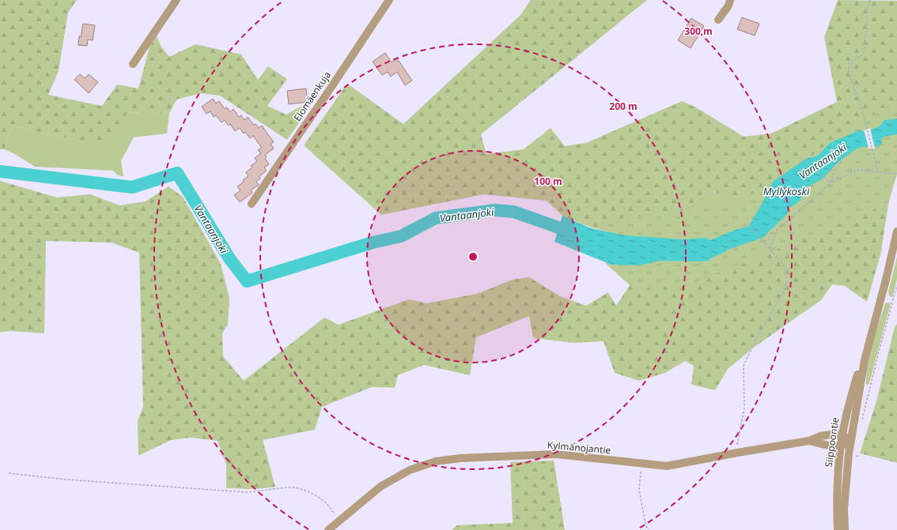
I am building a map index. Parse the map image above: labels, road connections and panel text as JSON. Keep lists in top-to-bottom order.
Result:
{
  "streets": {
    "street": ["Elomäenkuja", "Siippoontie", "Kylmänojantie"]
  },
  "crossings": [
    ["Siippoontie", "Kylmänojantie"]
  ],
  "water": ["Vantaanjoki", "Myllykoski"],
  "rings": ["300 m", "200 m", "100 m"]
}
